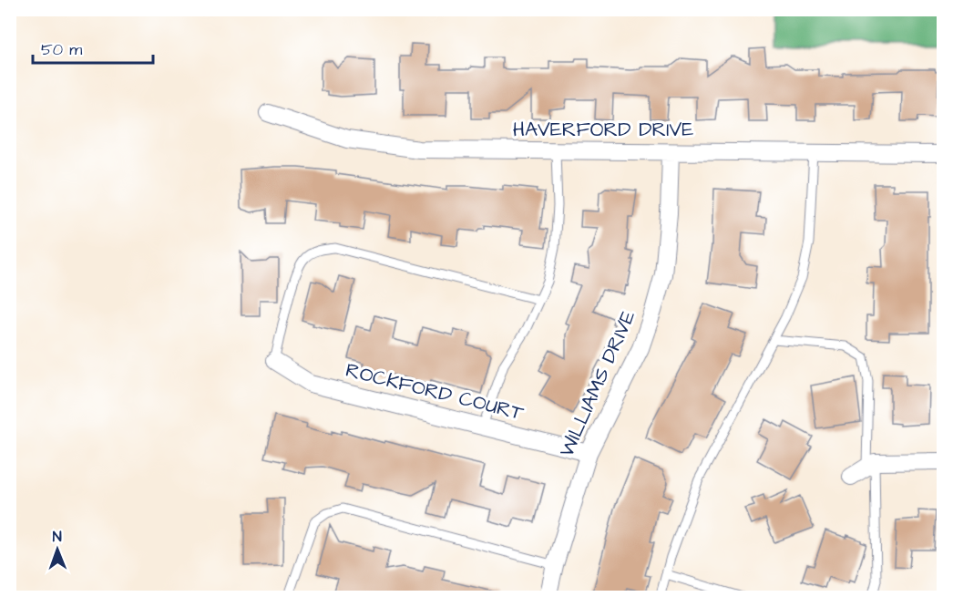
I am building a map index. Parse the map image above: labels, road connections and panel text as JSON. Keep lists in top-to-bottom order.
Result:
{
  "streets": {
    "street": ["HAVERFORD DRIVE", "WILLIAMS DRIVE", "ROCKFORD COURT"]
  },
  "crossings": [
    ["HAVERFORD DRIVE", "WILLIAMS DRIVE"],
    ["WILLIAMS DRIVE", "ROCKFORD COURT"]
  ],
  "scale_bar": "50 m",
  "north": "top"
}
